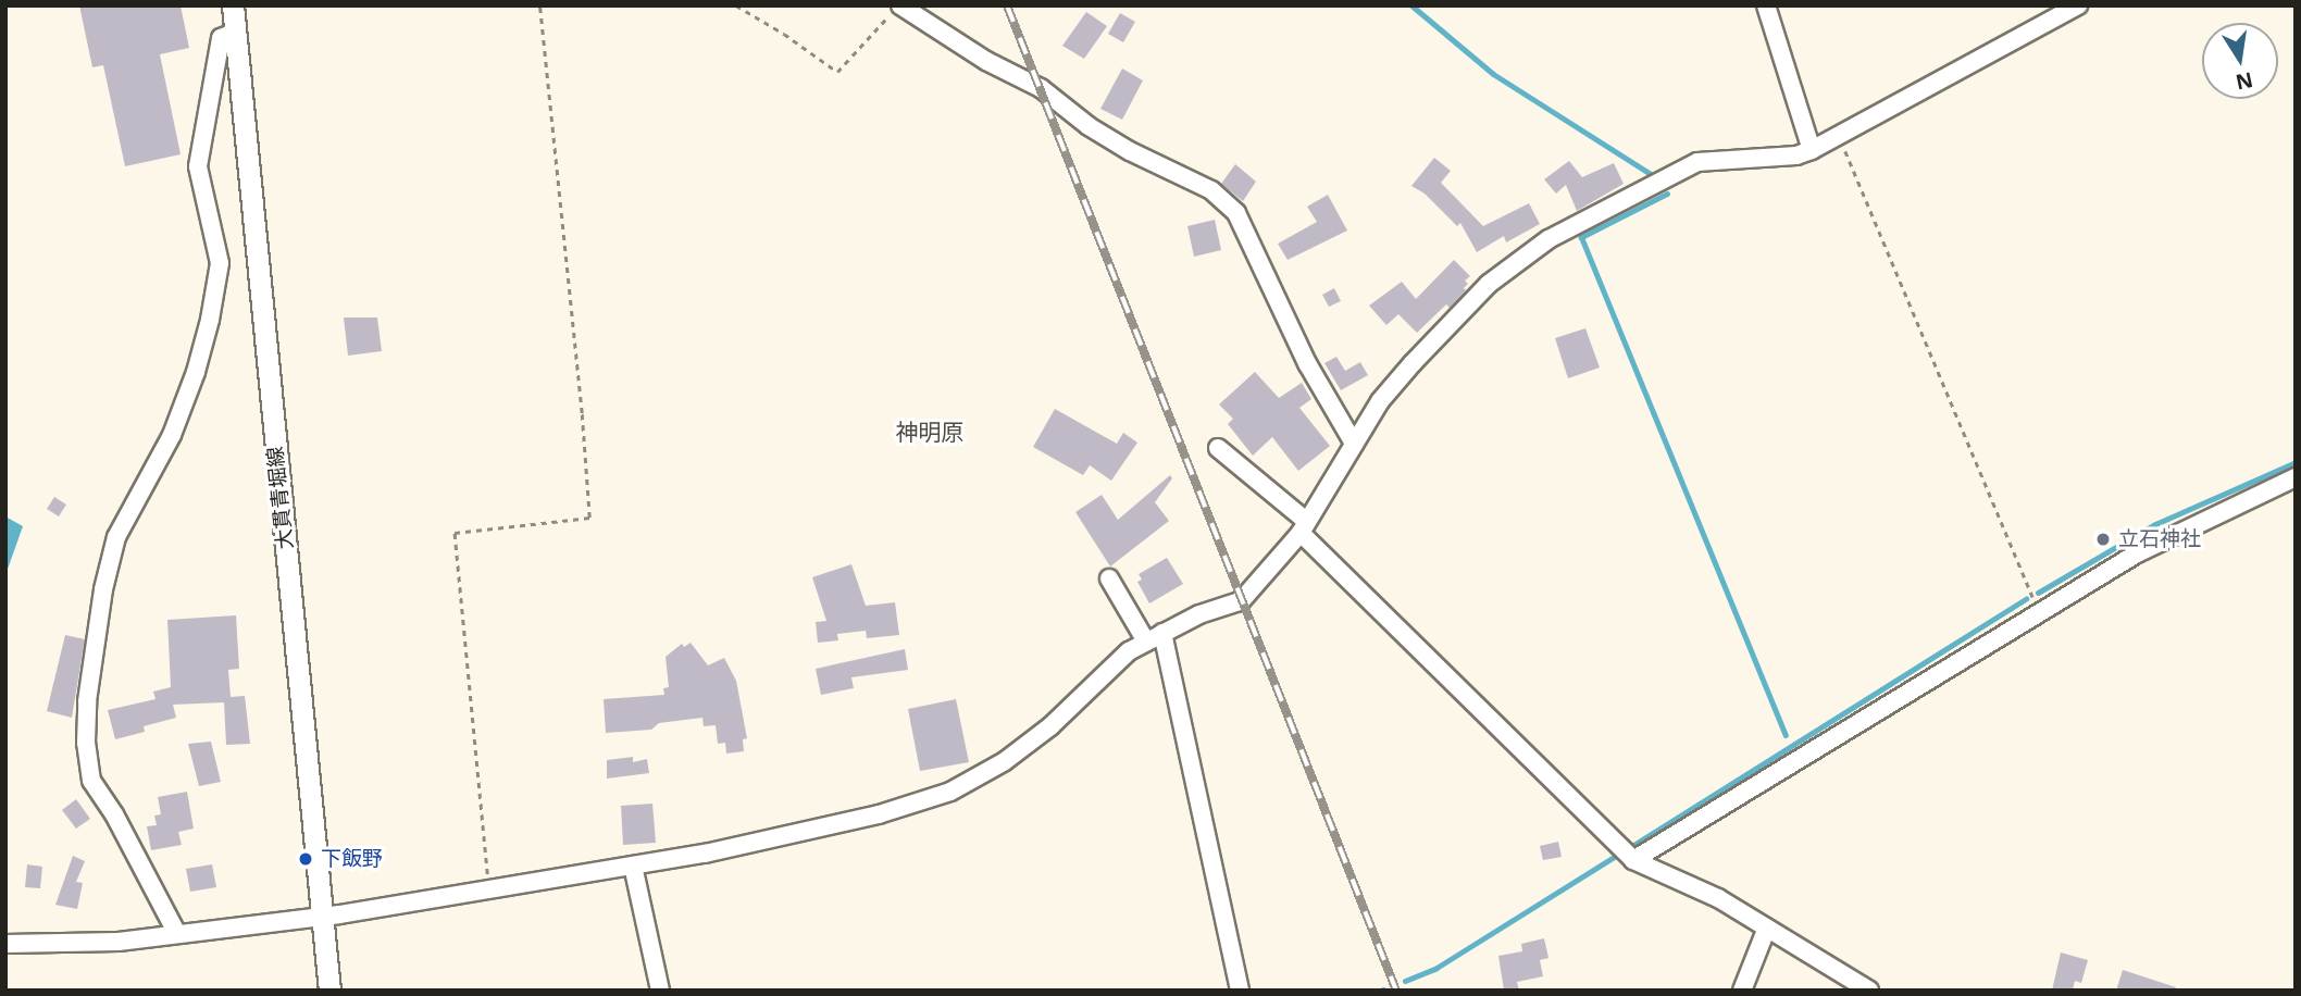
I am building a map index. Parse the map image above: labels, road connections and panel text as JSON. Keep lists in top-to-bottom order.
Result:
{
  "streets": {
    "main road": ["大貫青堀線"]
  },
  "districts": ["神明原"],
  "places": ["立石神社", "下飯野"],
  "north": "bottom"
}
